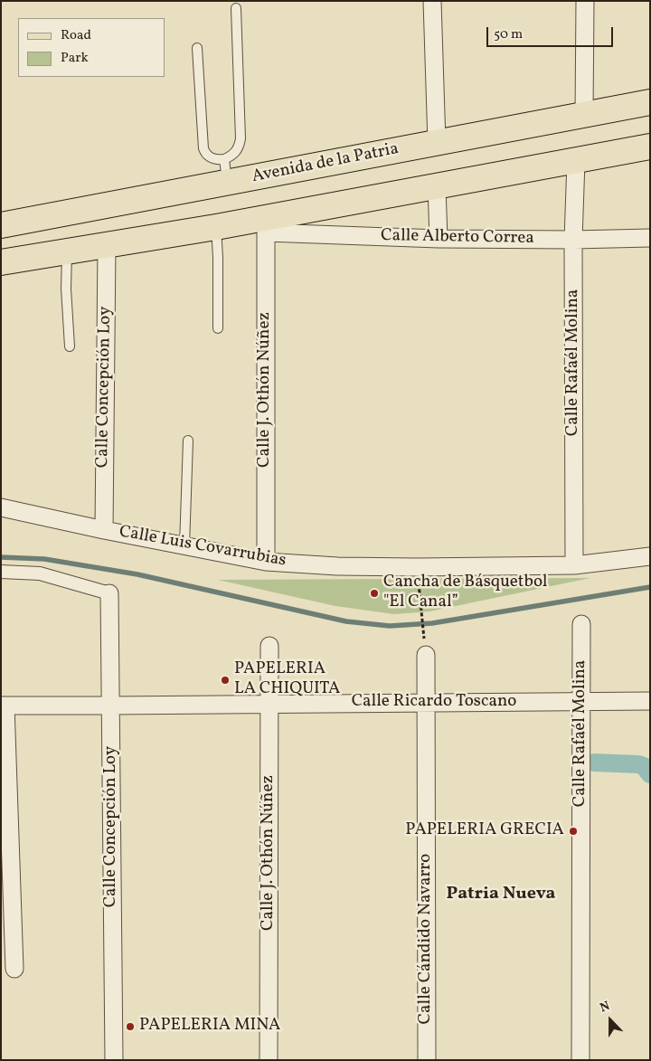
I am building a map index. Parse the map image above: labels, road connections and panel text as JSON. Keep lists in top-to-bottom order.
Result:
{
  "streets": {
    "main road": ["Avenida de la Patria"],
    "street": [
      "Calle Alberto Correa",
      "Calle Rafaél Molina",
      "Calle Concepción Loy",
      "Calle J. Othón Núñez",
      "Calle Luis Covarrubias",
      "Calle Ricardo Toscano",
      "Calle Cándido Navarro"
    ]
  },
  "crossings": [
    ["Calle Alberto Correa", "Calle Rafaél Molina"],
    ["Calle Alberto Correa", "Calle J. Othón Núñez"],
    ["Calle Rafaél Molina", "Calle Luis Covarrubias"],
    ["Calle Rafaél Molina", "Calle Ricardo Toscano"],
    ["Calle Concepción Loy", "Calle Luis Covarrubias"],
    ["Calle Concepción Loy", "Calle Ricardo Toscano"],
    ["Calle J. Othón Núñez", "Calle Luis Covarrubias"],
    ["Calle J. Othón Núñez", "Calle Ricardo Toscano"],
    ["Calle Ricardo Toscano", "Calle Cándido Navarro"]
  ],
  "districts": ["Patria Nueva"],
  "places": [
    "Cancha de Básquetbol \"El Canal”",
    "PAPELERIA LA CHIQUITA",
    "PAPELERIA GRECIA",
    "PAPELERIA MINA"
  ],
  "legend": ["Road", "Park"],
  "scale_bar": "50 m",
  "north": "top"
}
